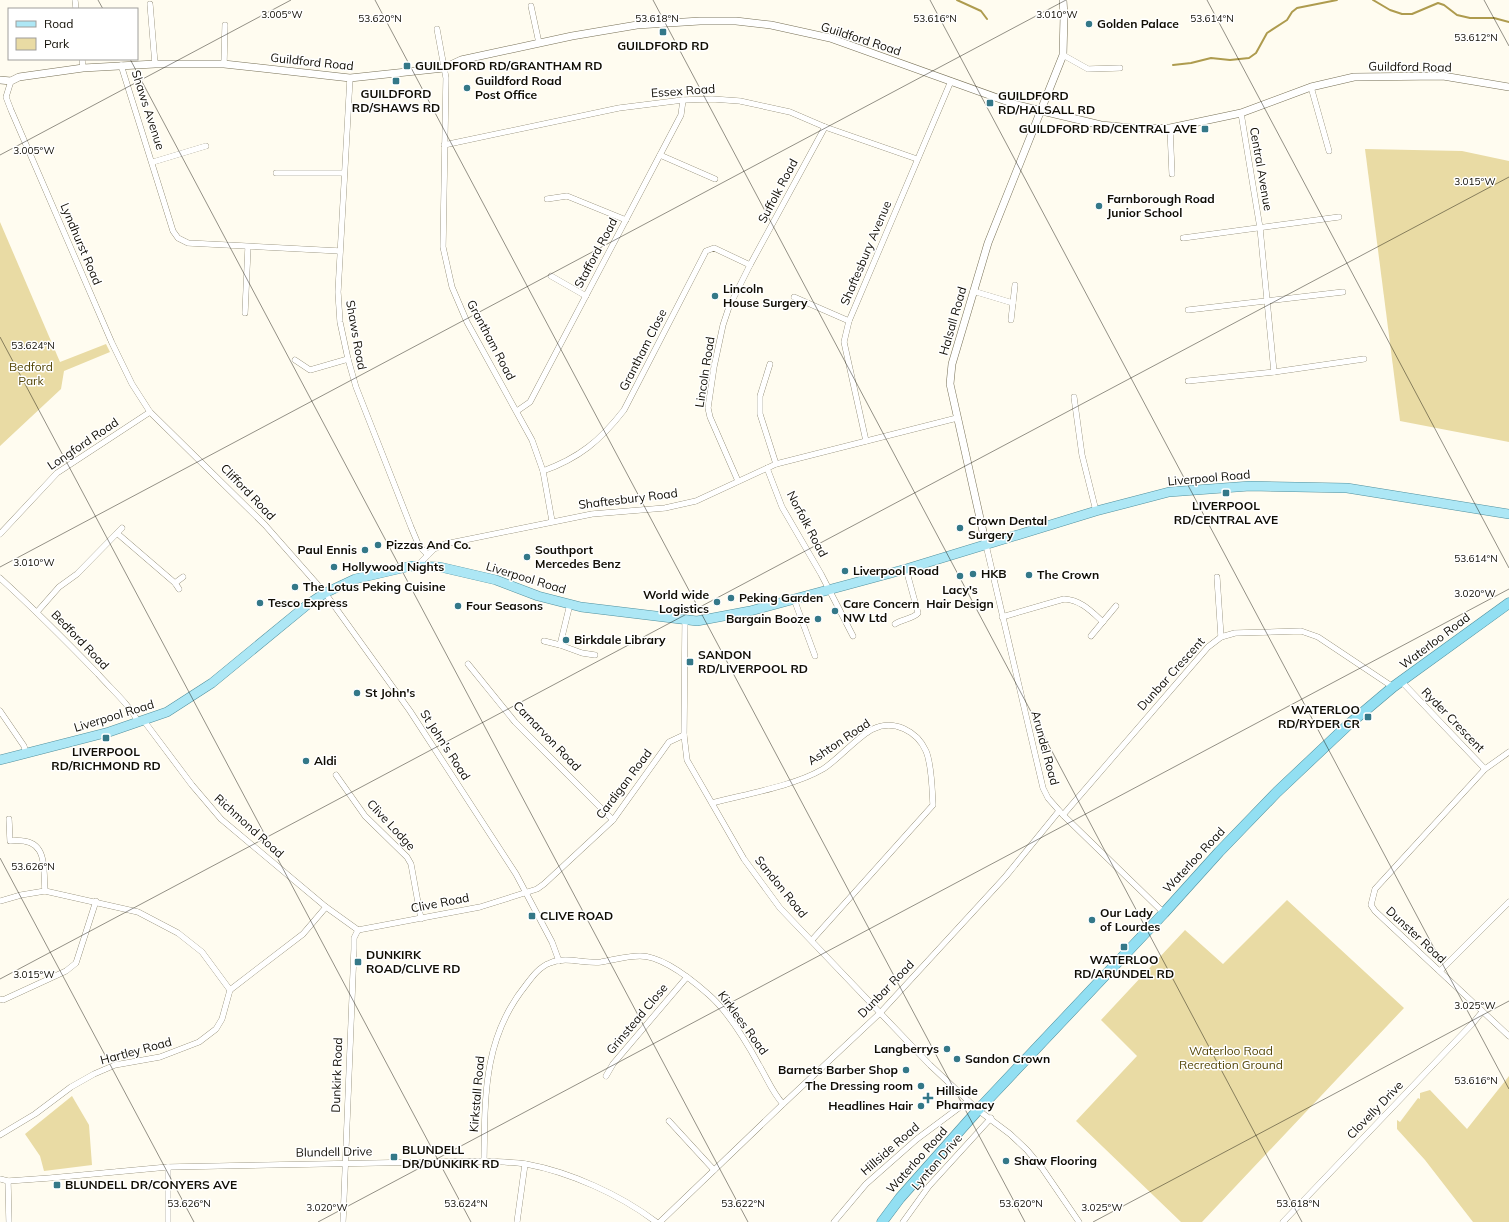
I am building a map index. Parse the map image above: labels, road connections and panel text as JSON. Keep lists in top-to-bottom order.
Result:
{
  "streets": {
    "highway": ["Waterloo Road"],
    "main road": ["Liverpool Road"],
    "street": [
      "Guildford Road",
      "Essex Road",
      "Shaws Avenue",
      "Central Avenue",
      "Suffolk Road",
      "Lyndhurst Road",
      "Stafford Road",
      "Shaftesbury Avenue",
      "Halsall Road",
      "Shaws Road",
      "Grantham Road",
      "Grantham Close",
      "Lincoln Road",
      "Longford Road",
      "Clifford Road",
      "Shaftesbury Road",
      "Norfolk Road",
      "Bedford Road",
      "Dunbar Crescent",
      "Ryder Crescent",
      "Carnarvon Road",
      "Ashton Road",
      "St John's Road",
      "Arundel Road",
      "Cardigan Road",
      "Clive Lodge",
      "Richmond Road",
      "Sandon Road",
      "Clive Road",
      "Dunster Road",
      "Dunbar Road",
      "Grinstead Close",
      "Kirklees Road",
      "Hartley Road",
      "Dunkirk Road",
      "Kirkstall Road",
      "Clovelly Drive",
      "Hillside Road",
      "Blundell Drive",
      "Lynton Drive"
    ]
  },
  "crossings": [
    ["Guildford Road", "Shaws Avenue"],
    ["Guildford Road", "Central Avenue"],
    ["Guildford Road", "Lyndhurst Road"],
    ["Guildford Road", "Shaftesbury Avenue"],
    ["Guildford Road", "Halsall Road"],
    ["Guildford Road", "Shaws Road"],
    ["Guildford Road", "Grantham Road"],
    ["Essex Road", "Suffolk Road"],
    ["Essex Road", "Stafford Road"],
    ["Essex Road", "Shaftesbury Avenue"],
    ["Essex Road", "Grantham Road"],
    ["Shaws Avenue", "Shaws Road"],
    ["Suffolk Road", "Grantham Close"],
    ["Suffolk Road", "Lincoln Road"],
    ["Lyndhurst Road", "Longford Road"],
    ["Lyndhurst Road", "Clifford Road"],
    ["Stafford Road", "Grantham Road"],
    ["Shaftesbury Avenue", "Shaftesbury Road"],
    ["Halsall Road", "Liverpool Road"],
    ["Halsall Road", "Shaftesbury Road"],
    ["Halsall Road", "Arundel Road"],
    ["Shaws Road", "Shaftesbury Road"],
    ["Grantham Road", "Grantham Close"],
    ["Grantham Road", "Shaftesbury Road"],
    ["Grantham Close", "Lincoln Road"],
    ["Lincoln Road", "Shaftesbury Road"],
    ["Longford Road", "Clifford Road"],
    ["Liverpool Road", "Clifford Road"],
    ["Liverpool Road", "Shaftesbury Road"],
    ["Liverpool Road", "Norfolk Road"],
    ["Liverpool Road", "Bedford Road"],
    ["Liverpool Road", "St John's Road"],
    ["Liverpool Road", "Arundel Road"],
    ["Liverpool Road", "Richmond Road"],
    ["Liverpool Road", "Sandon Road"],
    ["Clifford Road", "St John's Road"],
    ["Shaftesbury Road", "Norfolk Road"],
    ["Bedford Road", "Richmond Road"],
    ["Waterloo Road", "Dunbar Crescent"],
    ["Waterloo Road", "Ryder Crescent"],
    ["Waterloo Road", "Arundel Road"],
    ["Waterloo Road", "Sandon Road"],
    ["Dunbar Crescent", "Arundel Road"],
    ["Dunbar Crescent", "Dunbar Road"],
    ["Ryder Crescent", "Dunster Road"],
    ["Carnarvon Road", "Cardigan Road"],
    ["Ashton Road", "Sandon Road"],
    ["St John's Road", "Cardigan Road"],
    ["St John's Road", "Clive Road"],
    ["Arundel Road", "Dunbar Road"],
    ["Cardigan Road", "Sandon Road"],
    ["Cardigan Road", "Clive Road"],
    ["Clive Lodge", "Clive Road"],
    ["Richmond Road", "Clive Road"],
    ["Richmond Road", "Dunkirk Road"],
    ["Sandon Road", "Dunbar Road"],
    ["Sandon Road", "Hillside Road"],
    ["Sandon Road", "Lynton Drive"],
    ["Clive Road", "Dunkirk Road"],
    ["Dunster Road", "Clovelly Drive"],
    ["Dunbar Road", "Kirklees Road"],
    ["Grinstead Close", "Kirklees Road"],
    ["Kirklees Road", "Kirkstall Road"],
    ["Dunkirk Road", "Blundell Drive"],
    ["Kirkstall Road", "Blundell Drive"]
  ],
  "parks": ["Bedford Park", "Waterloo Road Recreation Ground"],
  "places": {
    "other": [
      "Golden Palace",
      "Guildford Road Post Office",
      "Farnborough Road Junior School",
      "Lincoln House Surgery",
      "Crown Dental Surgery",
      "Pizzas And Co.",
      "Paul Ennis",
      "Southport Mercedes Benz",
      "Hollywood Nights",
      "Liverpool Road",
      "HKB",
      "The Crown",
      "Lacy's Hair Design",
      "The Lotus Peking Cuisine",
      "Peking Garden",
      "World wide Logistics",
      "Tesco Express",
      "Four Seasons",
      "Care Concern NW Ltd",
      "Bargain Booze",
      "Birkdale Library",
      "St John's",
      "Aldi",
      "Our Lady of Lourdes",
      "Langberrys",
      "Sandon Crown",
      "Barnets Barber Shop",
      "The Dressing room",
      "Headlines Hair",
      "Shaw Flooring"
    ],
    "transit": [
      "GUILDFORD RD",
      "GUILDFORD RD/GRANTHAM RD",
      "GUILDFORD RD/SHAWS RD",
      "GUILDFORD RD/HALSALL RD",
      "GUILDFORD RD/CENTRAL AVE",
      "LIVERPOOL RD/CENTRAL AVE",
      "SANDON RD/LIVERPOOL RD",
      "WATERLOO RD/RYDER CR",
      "LIVERPOOL RD/RICHMOND RD",
      "CLIVE ROAD",
      "WATERLOO RD/ARUNDEL RD",
      "DUNKIRK ROAD/CLIVE RD",
      "BLUNDELL DR/DUNKIRK RD",
      "BLUNDELL DR/CONYERS AVE"
    ],
    "health": ["Hillside Pharmacy"]
  },
  "legend": ["Road", "Park"],
  "coordinates": [
    "3.005°W",
    "3.010°W",
    "53.620°N",
    "53.618°N",
    "53.616°N",
    "53.614°N",
    "53.612°N",
    "3.015°W",
    "53.624°N",
    "3.020°W",
    "53.626°N",
    "3.025°W",
    "53.622°N"
  ]
}
